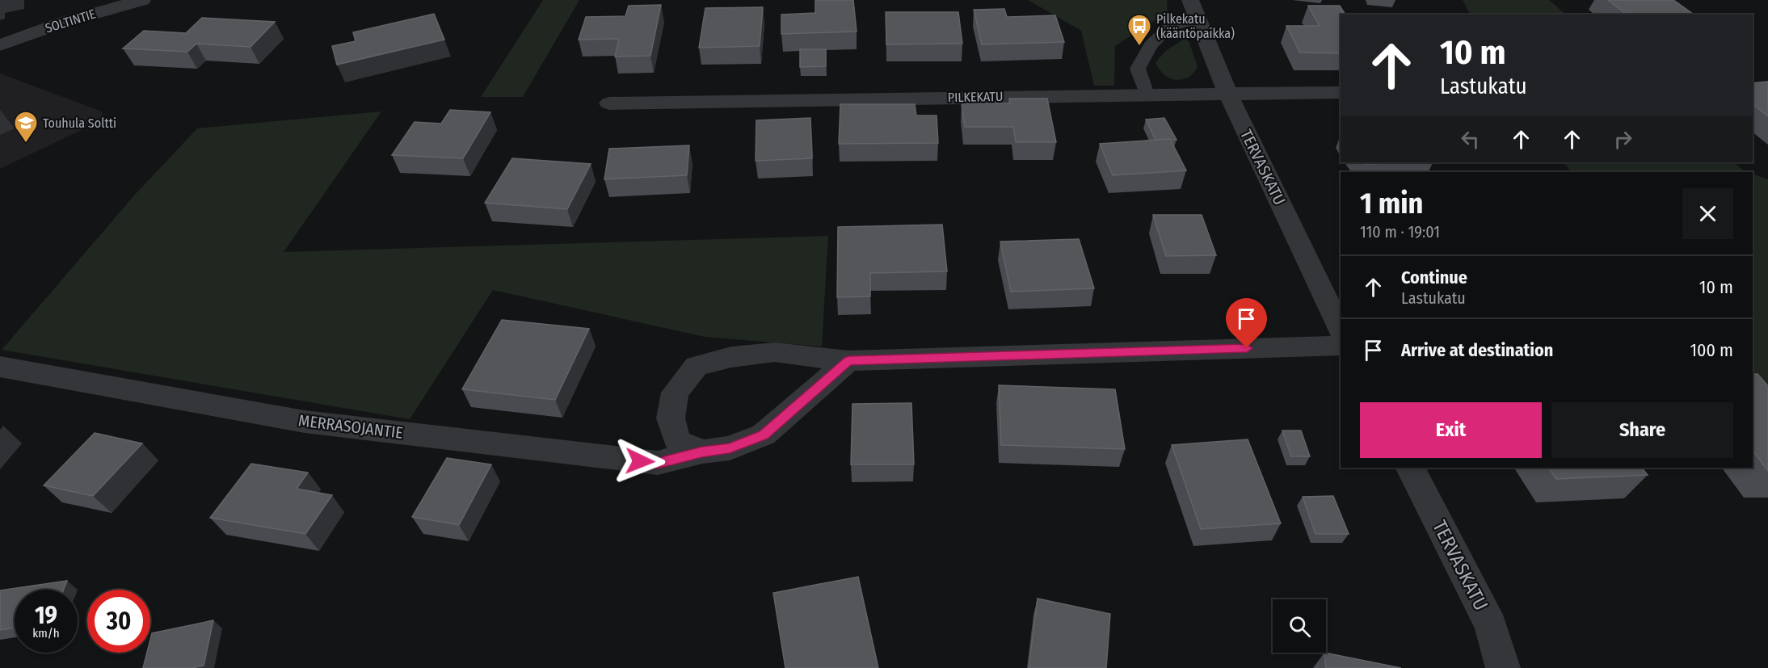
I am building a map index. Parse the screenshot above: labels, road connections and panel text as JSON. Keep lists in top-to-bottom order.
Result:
{
  "streets": {
    "street": [
      "SOLTINTIE",
      "PILKEKATU",
      "TERVASKATU",
      "MERRASOJANTIE"
    ]
  },
  "crossings": [
    ["PILKEKATU", "TERVASKATU"]
  ],
  "places": {
    "bus stop": ["Pilkekatu (kääntöpaikka)"],
    "school or university": ["Touhula Soltti"]
  },
  "page": {
    "turn": ["10 m", "Lastukatu"],
    "heading": ["1 min", "110 m · 19:01"],
    "list": [
      {
        "name": "Continue",
        "note": "Lastukatu",
        "value": "10 m"
      },
      {
        "name": "Arrive at destination",
        "value": "100 m"
      }
    ],
    "buttons": ["Exit", "Share"],
    "speed": "19 km/h",
    "limit": "30"
  }
}
